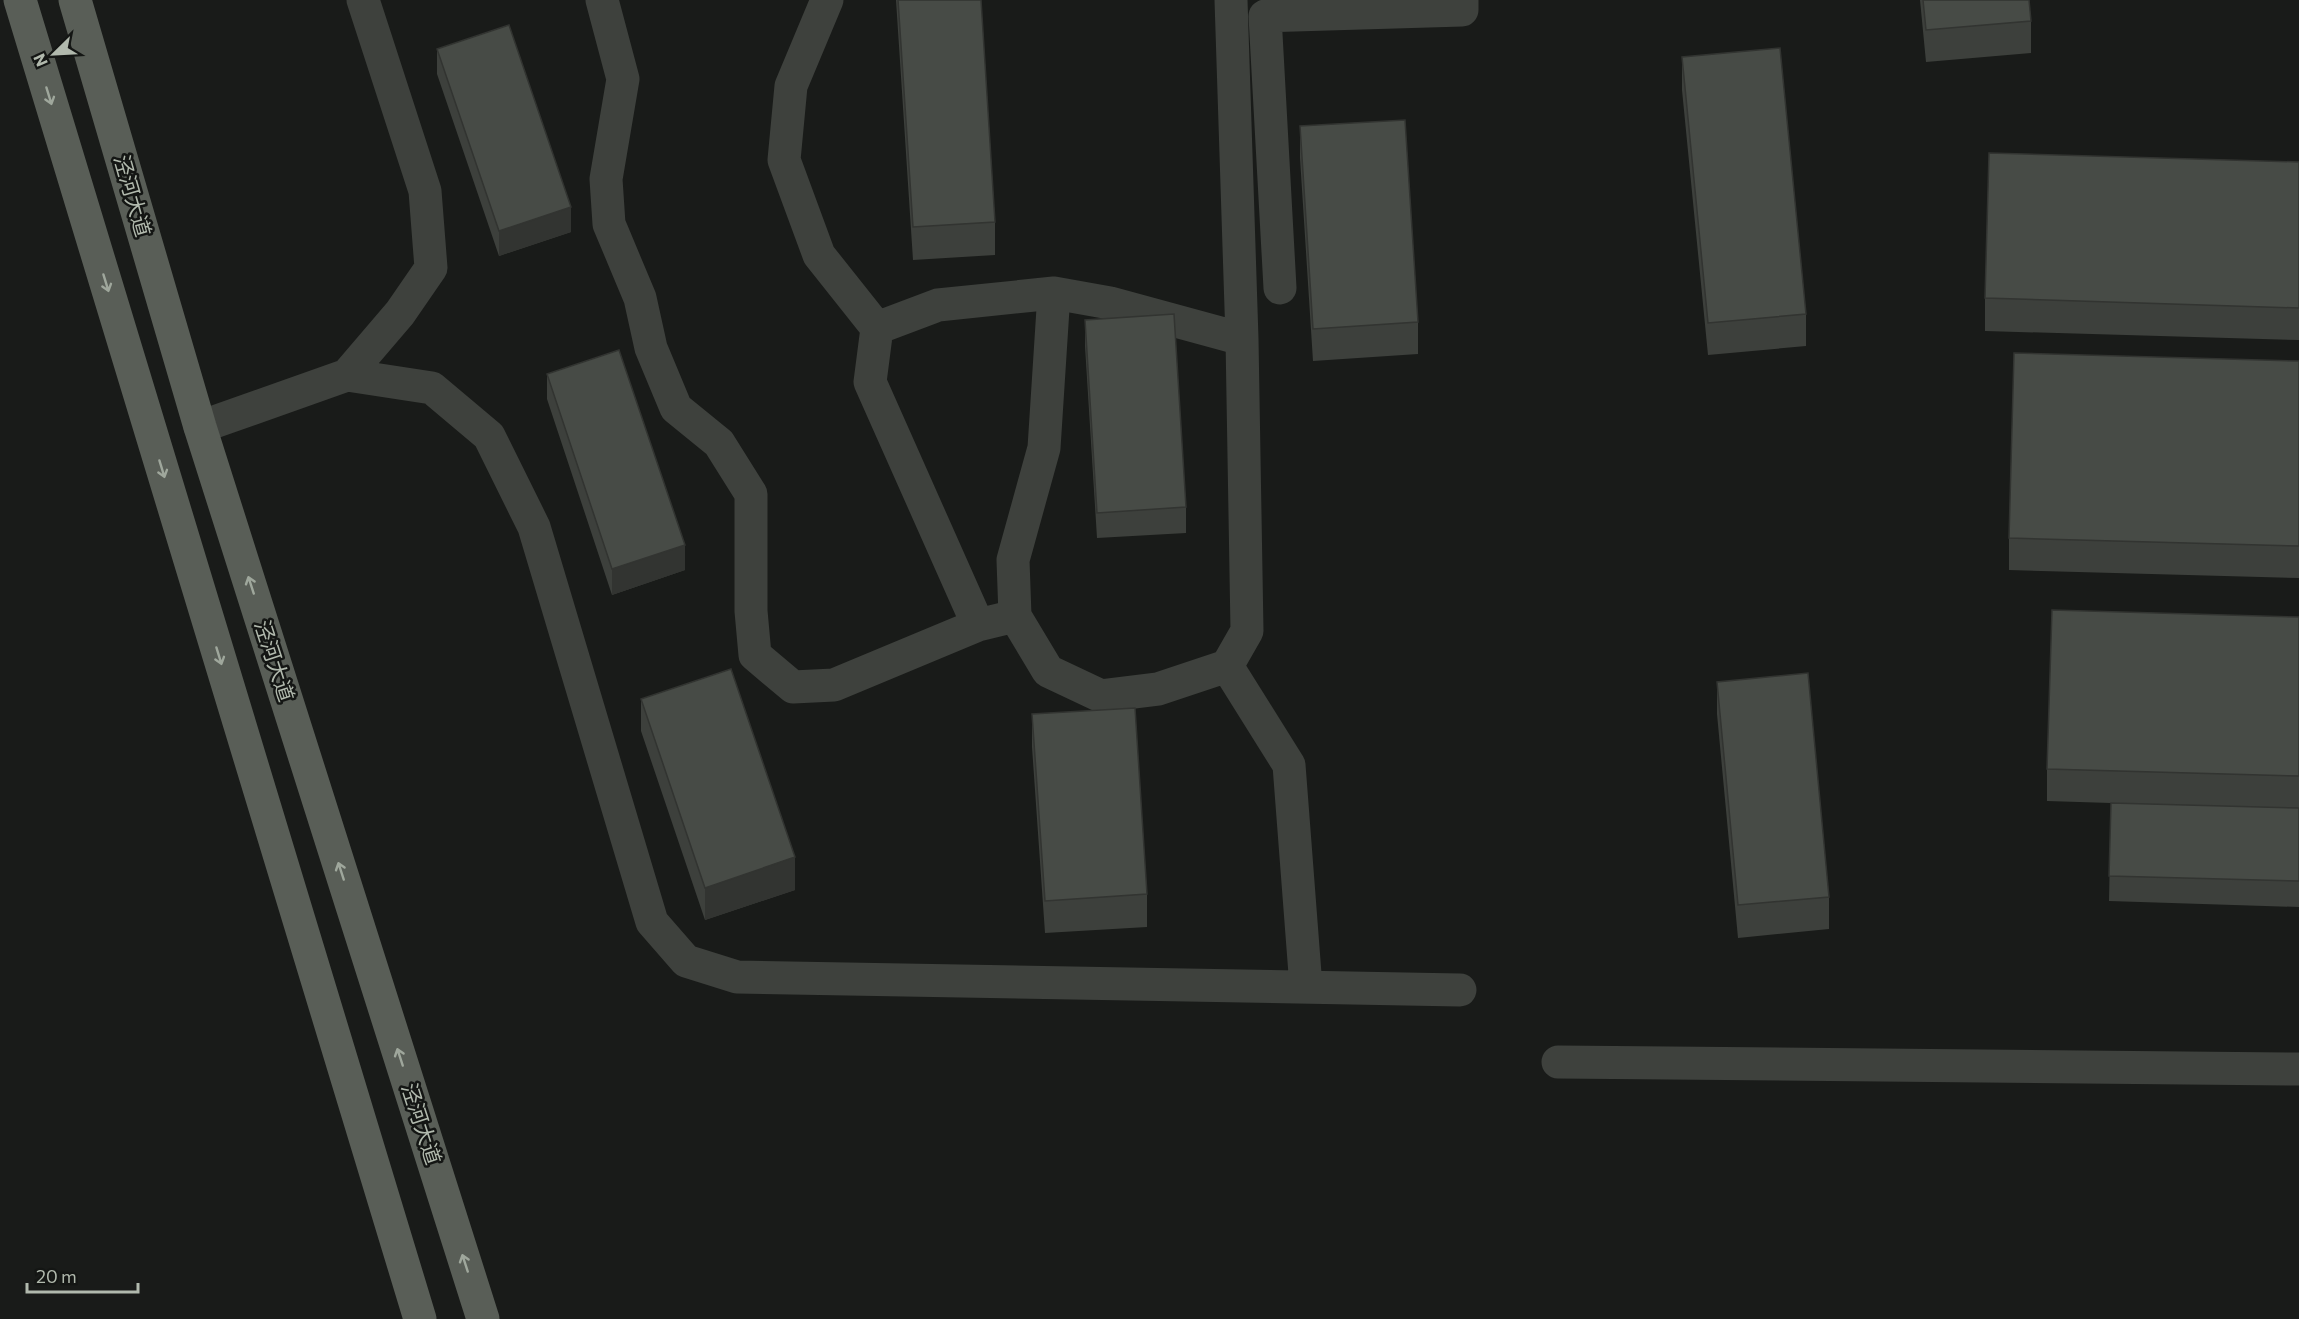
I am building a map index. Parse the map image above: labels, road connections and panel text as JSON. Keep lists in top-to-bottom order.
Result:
{
  "streets": {
    "main road": ["泾河大道"]
  },
  "scale_bar": "20 m",
  "north": "bottom left"
}
